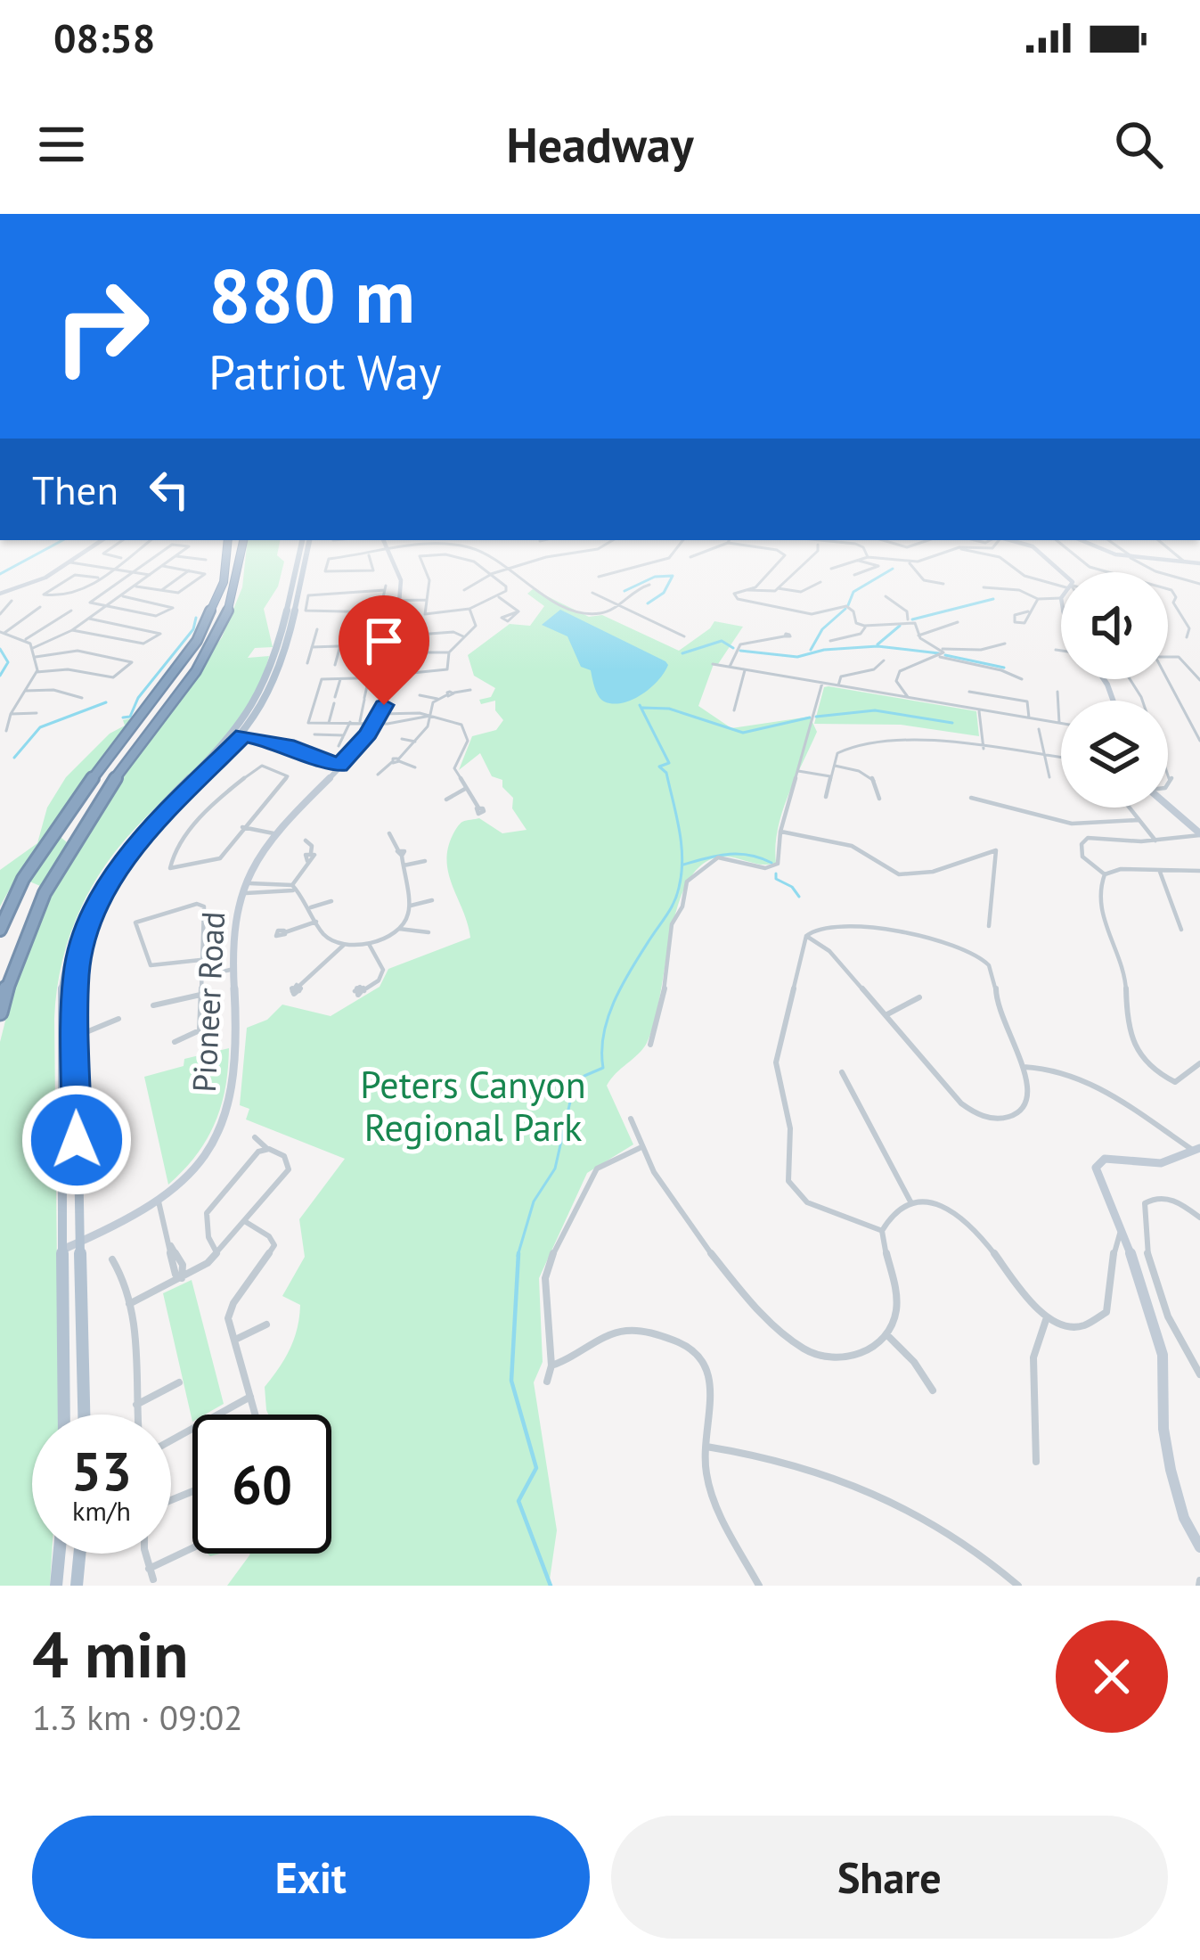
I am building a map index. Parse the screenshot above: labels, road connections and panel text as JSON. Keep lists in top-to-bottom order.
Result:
{
  "streets": {
    "street": ["Pioneer Road"]
  },
  "parks": ["Peters Canyon Regional Park"],
  "page": {
    "status": "08:58",
    "header": "Headway",
    "turn": ["880 m", "Patriot Way"],
    "then": "Then",
    "speed": "53 km/h",
    "limit": "60",
    "heading": ["4 min", "1.3 km · 09:02"],
    "buttons": ["Exit", "Share"]
  }
}
